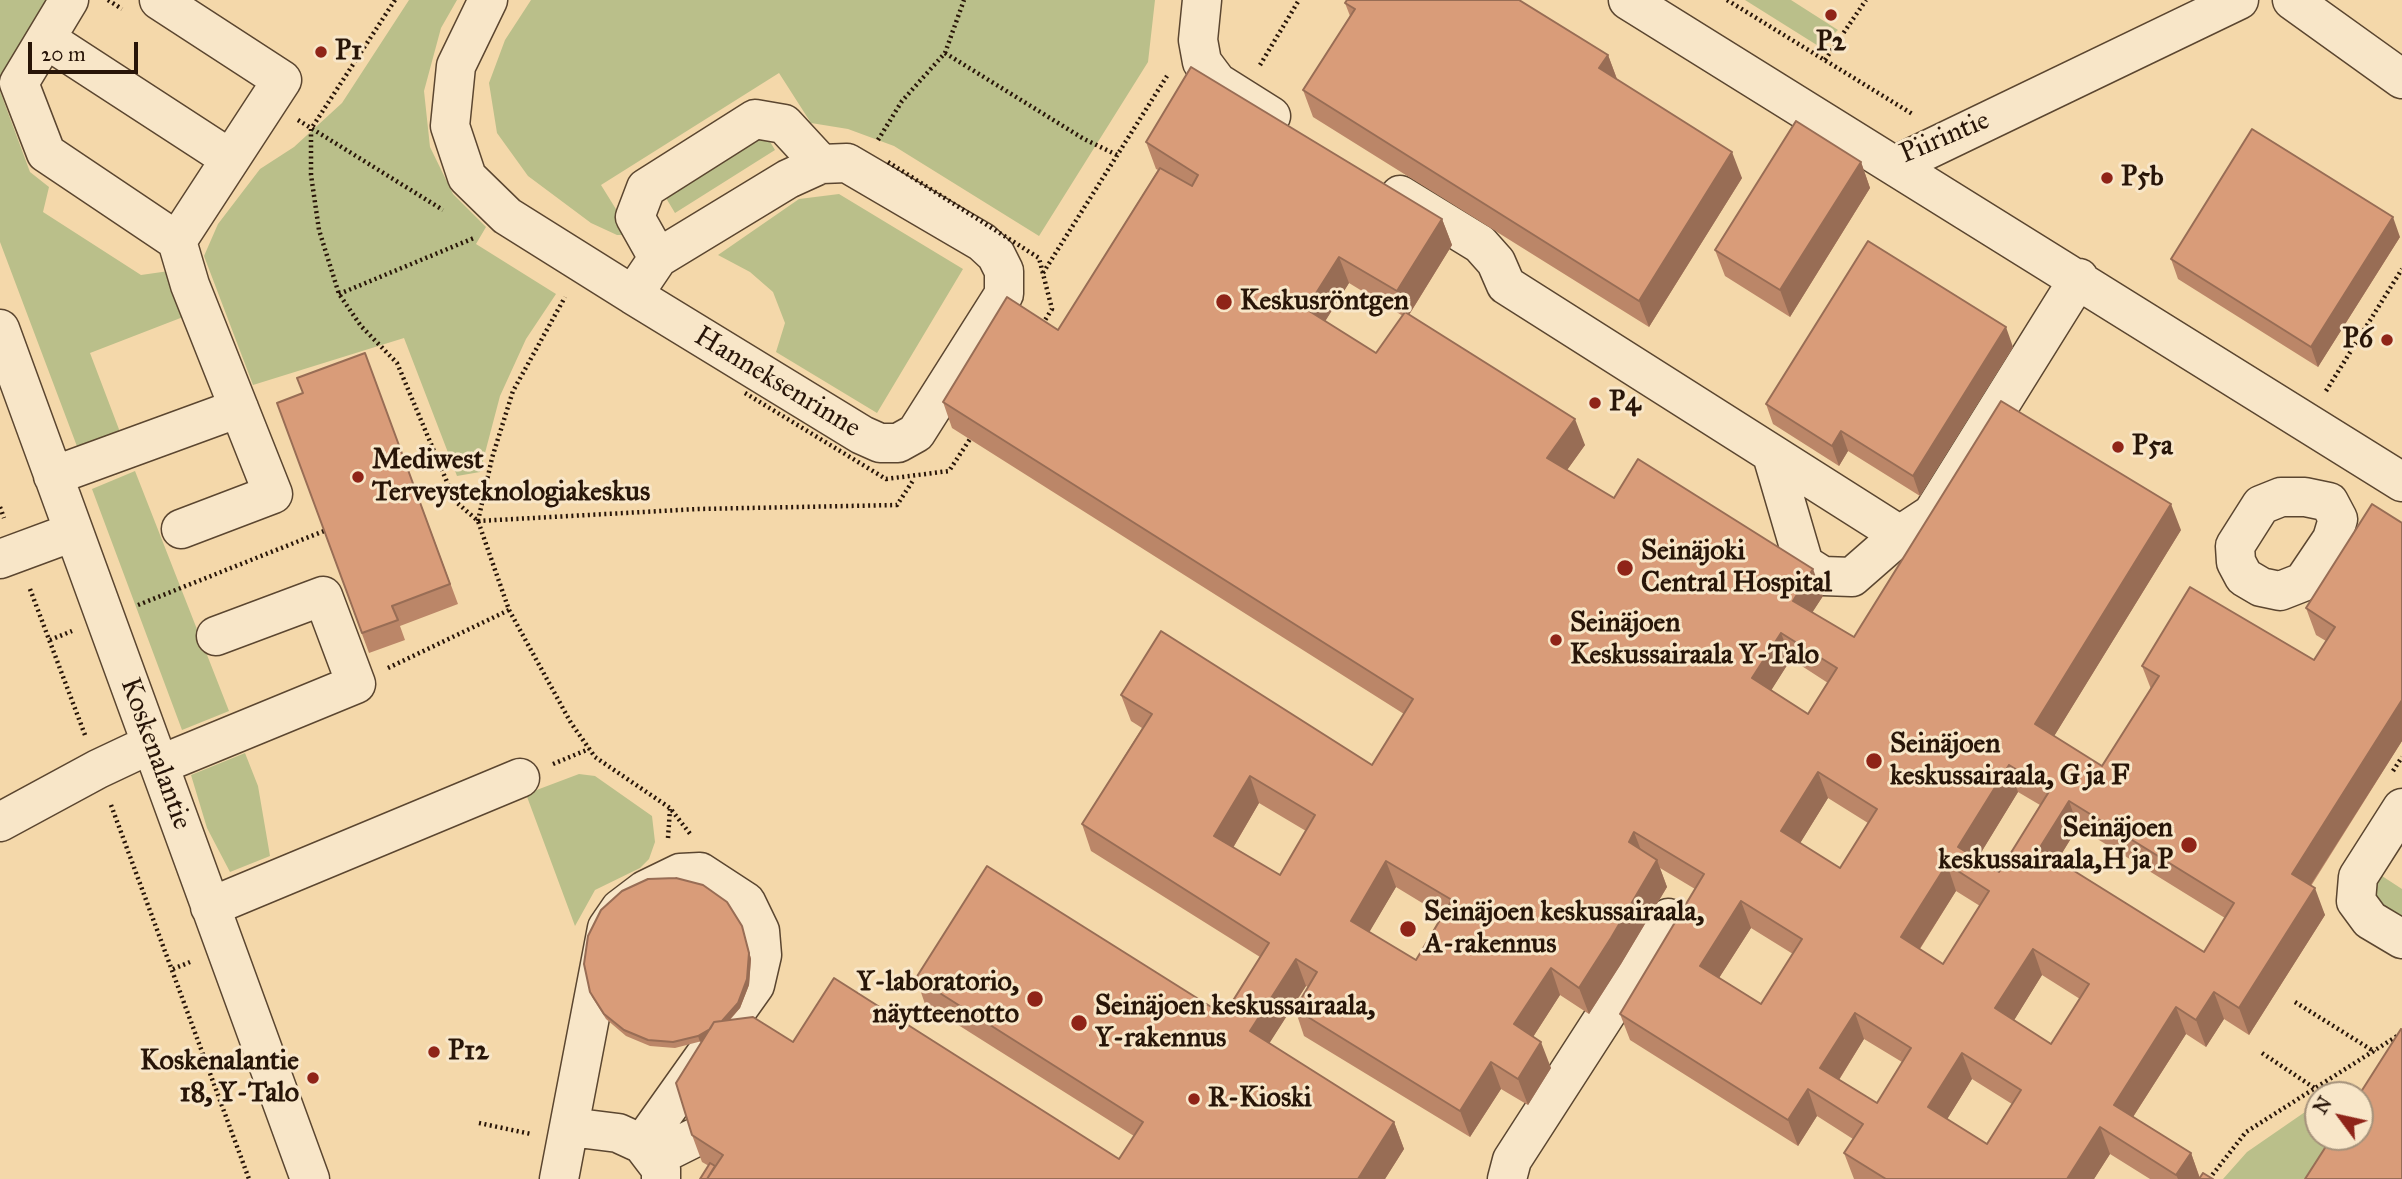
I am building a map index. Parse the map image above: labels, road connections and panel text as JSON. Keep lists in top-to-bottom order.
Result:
{
  "streets": {
    "street": ["Piirintie", "Hanneksenrinne", "Koskenalantie"]
  },
  "places": [
    "P2",
    "P1",
    "P5b",
    "Keskusröntgen",
    "P6",
    "P4",
    "P5a",
    "Mediwest Terveysteknologiakeskus",
    "Seinäjoki Central Hospital",
    "Seinäjoen Keskussairaala Y-Talo",
    "Seinäjoen keskussairaala, G ja F",
    "Seinäjoen keskussairaala,H ja P",
    "Seinäjoen keskussairaala, A-rakennus",
    "Y-laboratorio, näytteenotto",
    "Seinäjoen keskussairaala, Y-rakennus",
    "P12",
    "Koskenalantie 18, Y-Talo",
    "R-Kioski"
  ],
  "scale_bar": "20 m",
  "north": "top left"
}
